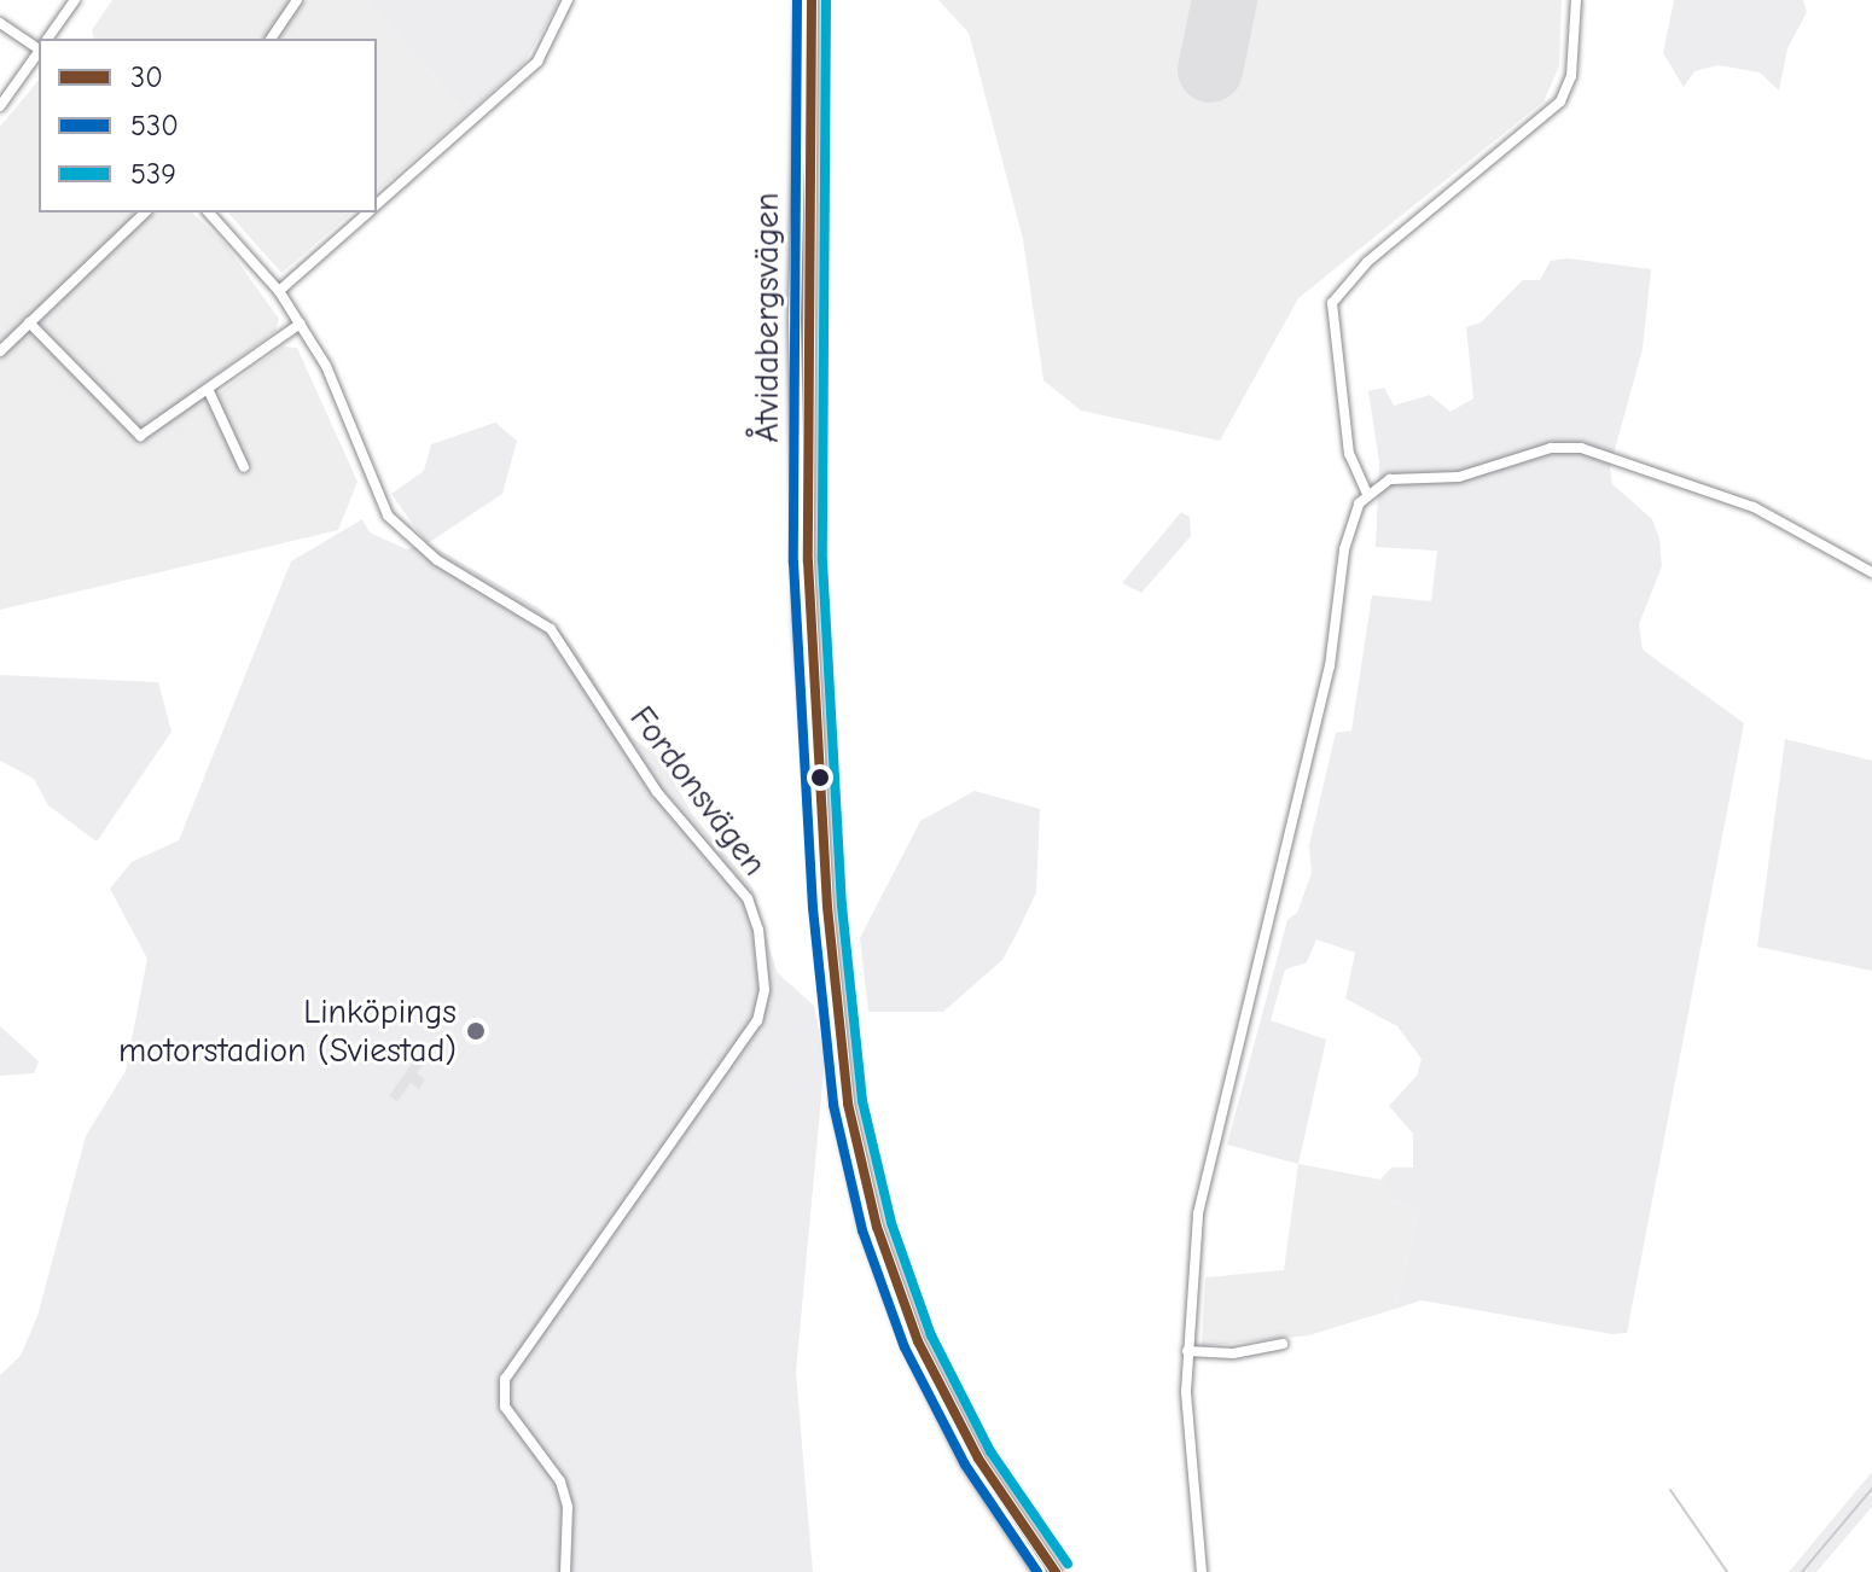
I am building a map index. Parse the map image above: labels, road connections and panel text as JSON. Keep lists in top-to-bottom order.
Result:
{
  "streets": {
    "main road": ["Åtvidabergsvägen"],
    "street": ["Fordonsvägen"]
  },
  "places": ["Linköpings motorstadion (Sviestad)"],
  "lines": ["transit line 30", "transit line 530", "transit line 539"],
  "legend": ["30", "530", "539"]
}
